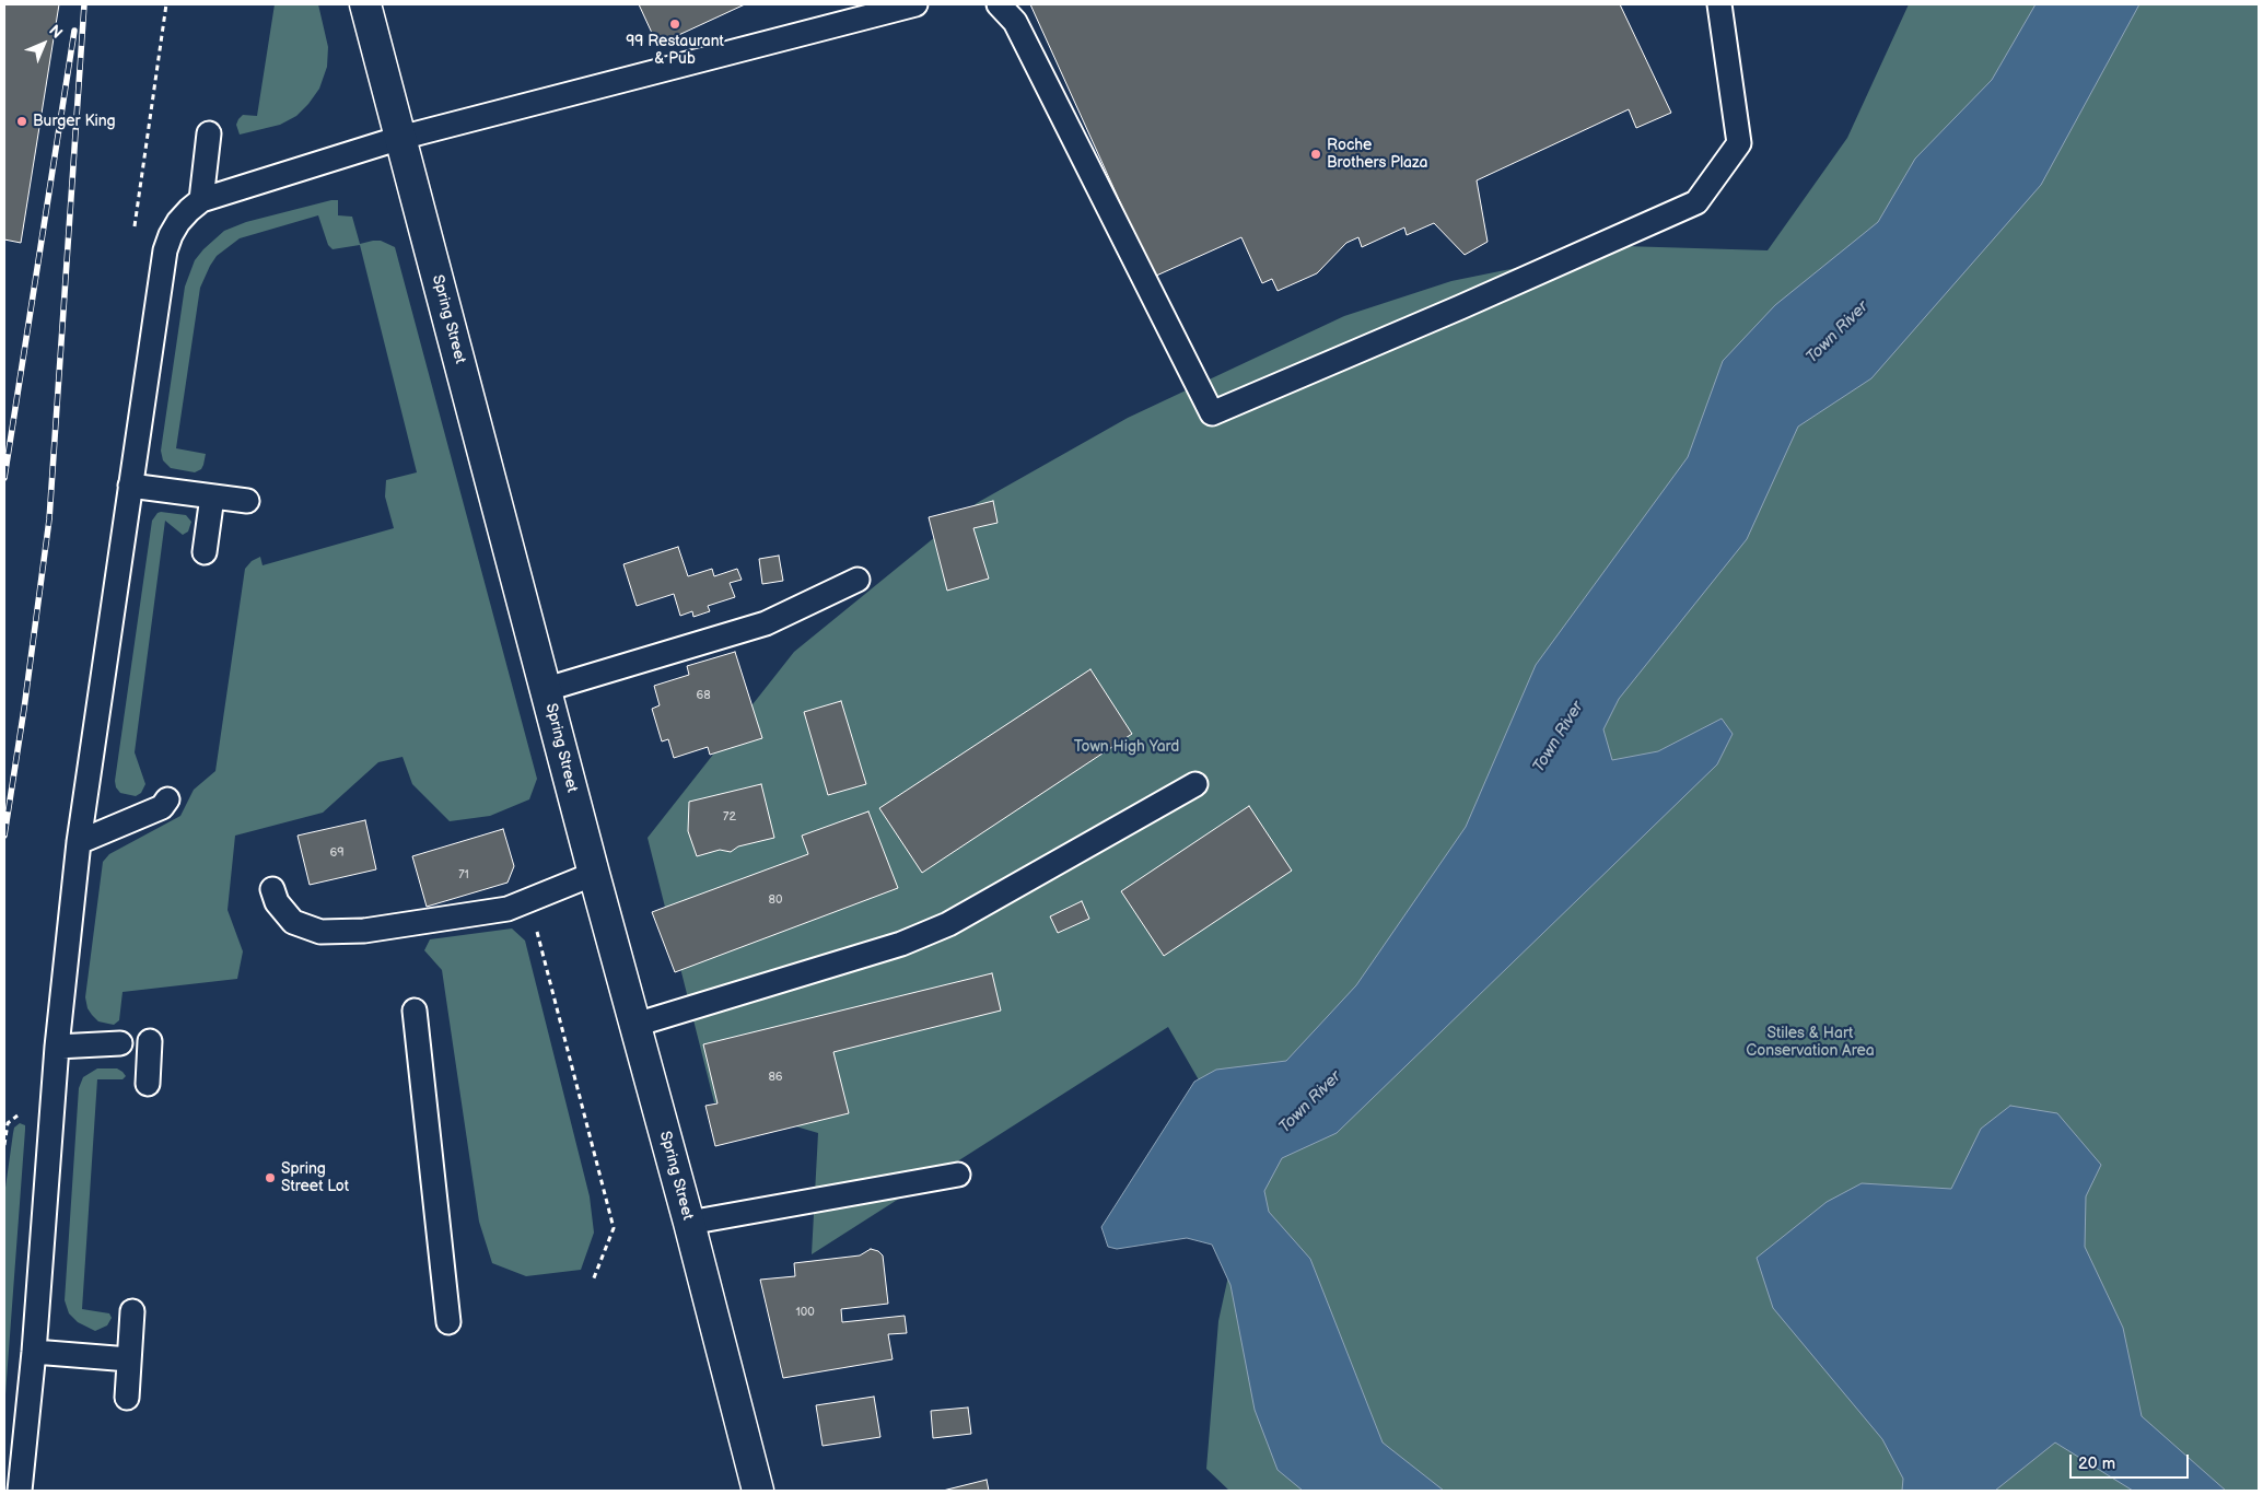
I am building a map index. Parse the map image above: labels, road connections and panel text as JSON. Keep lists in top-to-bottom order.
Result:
{
  "streets": {
    "street": ["Spring Street"]
  },
  "water": ["Town River"],
  "parks": ["Town High Yard", "Stiles & Hart Conservation Area"],
  "places": [
    "99 Restaurant & Pub",
    "Burger King",
    "Roche Brothers Plaza",
    "Spring Street Lot"
  ],
  "house_numbers": [
    "68",
    "72",
    "69",
    "71",
    "80",
    "86",
    "100"
  ],
  "scale_bar": "20 m",
  "north": "top right"
}
